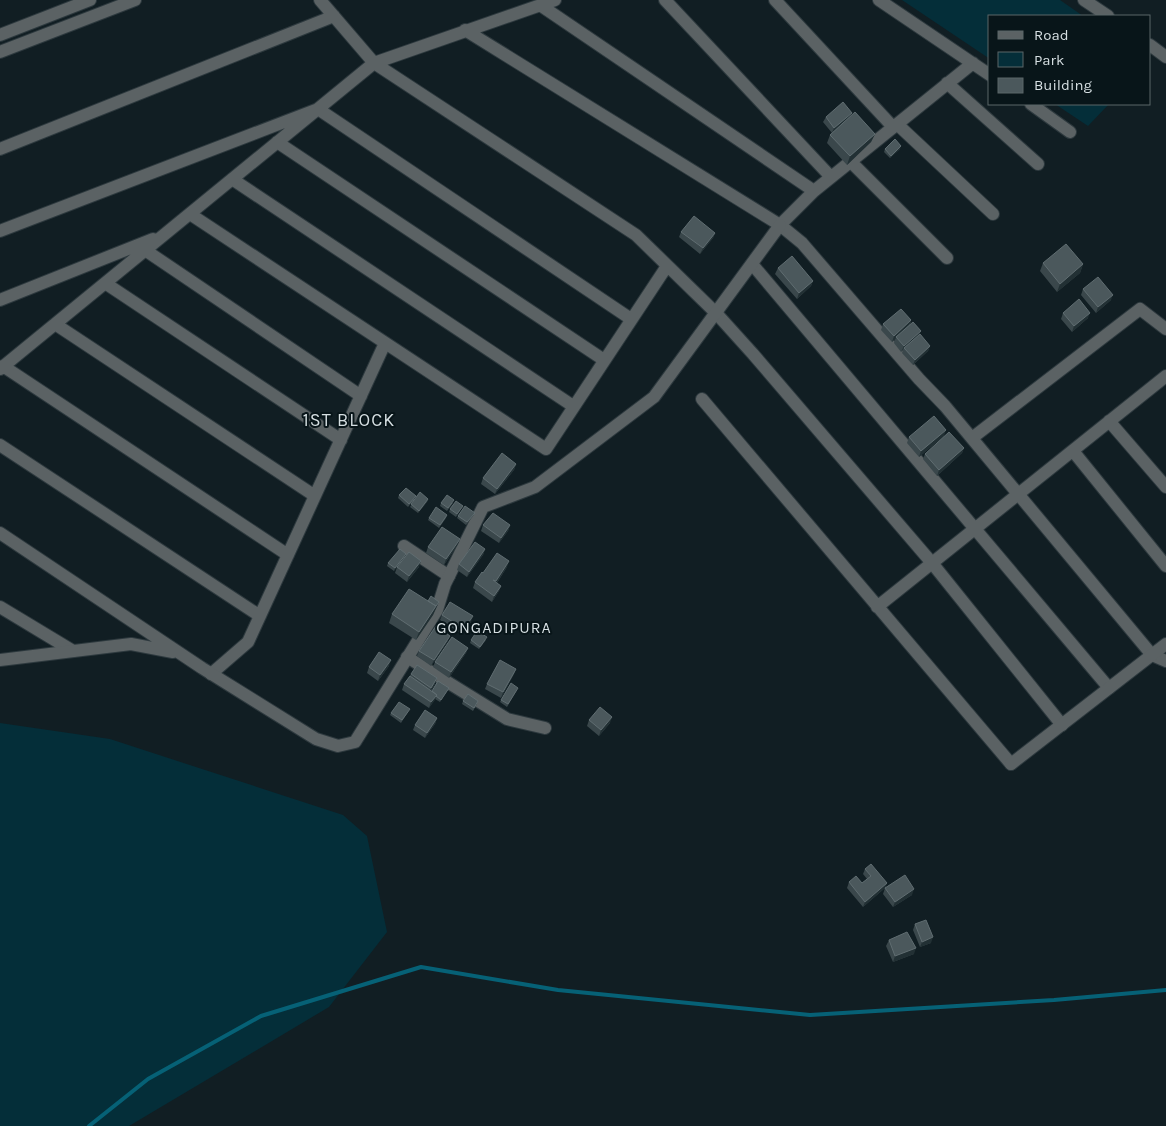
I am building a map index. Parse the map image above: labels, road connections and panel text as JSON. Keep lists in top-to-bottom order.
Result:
{
  "districts": ["1ST BLOCK", "GONGADIPURA"],
  "legend": ["Road", "Park", "Building"]
}
